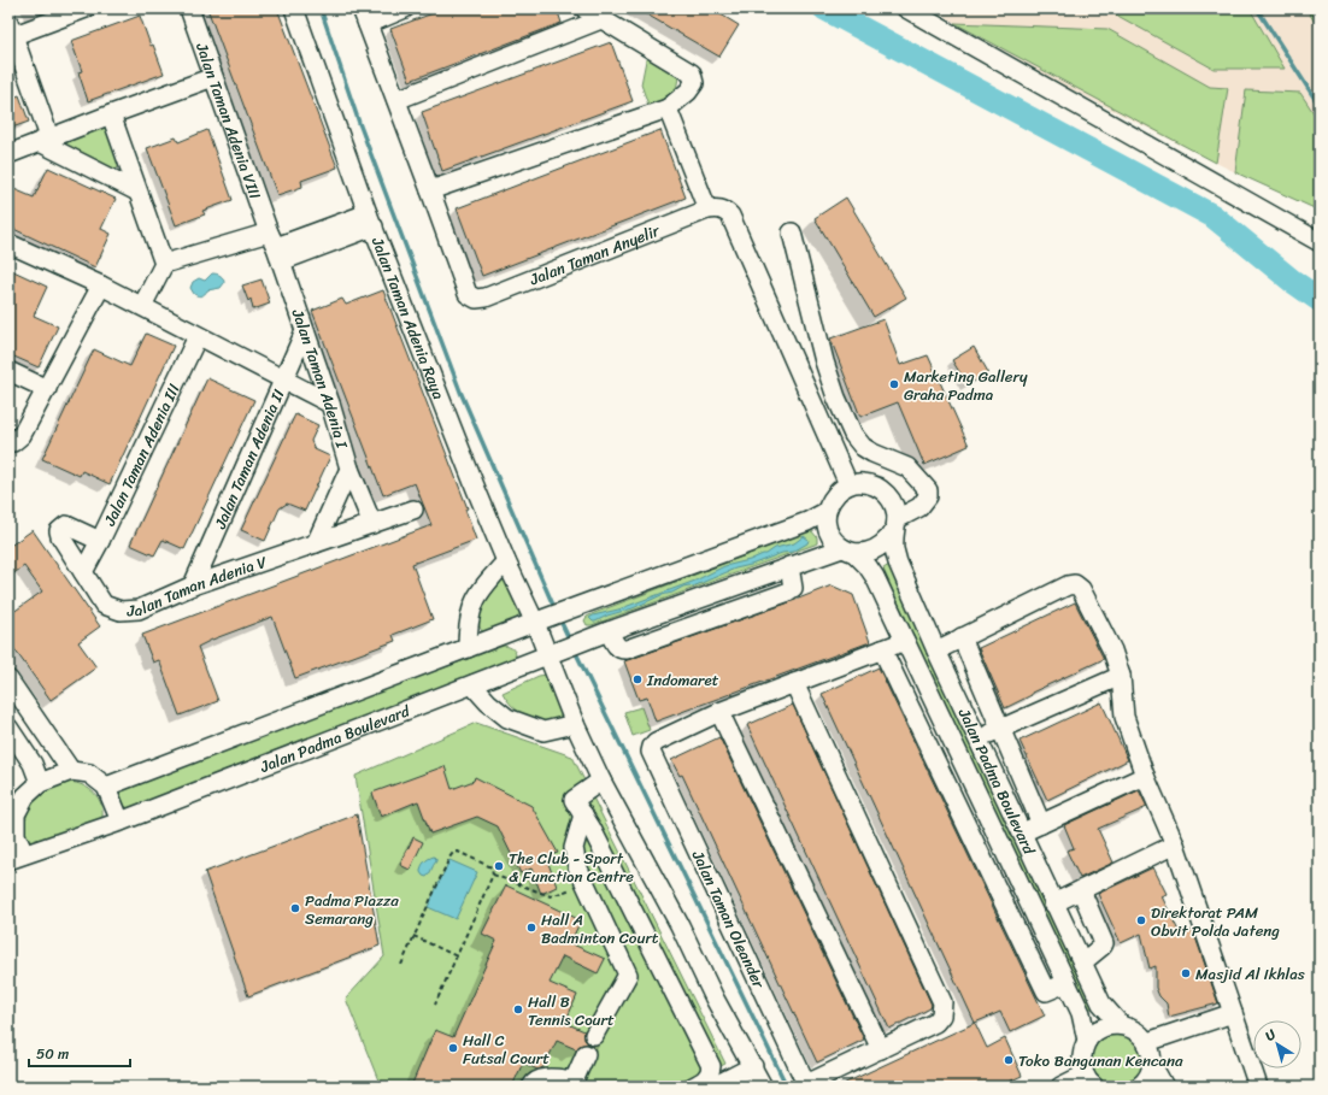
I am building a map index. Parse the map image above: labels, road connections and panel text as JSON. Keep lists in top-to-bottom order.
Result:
{
  "streets": {
    "street": [
      "Jalan Taman Adenia VIII",
      "Jalan Taman Anyelir",
      "Jalan Taman Adenia Raya",
      "Jalan Taman Adenia I",
      "Jalan Taman Adenia III",
      "Jalan Taman Adenia II",
      "Jalan Taman Adenia V",
      "Jalan Padma Boulevard",
      "Jalan Taman Oleander"
    ]
  },
  "crossings": [
    ["Jalan Taman Adenia VIII", "Jalan Taman Adenia I"],
    ["Jalan Taman Adenia Raya", "Jalan Padma Boulevard"],
    ["Jalan Taman Adenia I", "Jalan Taman Adenia II"],
    ["Jalan Taman Adenia I", "Jalan Taman Adenia V"],
    ["Jalan Taman Adenia III", "Jalan Taman Adenia V"],
    ["Jalan Taman Adenia II", "Jalan Taman Adenia V"]
  ],
  "places": [
    "Marketing Gallery Graha Padma",
    "Indomaret",
    "The Club - Sport & Function Centre",
    "Padma Piazza Semarang",
    "Direktorat PAM Obvit Polda Jateng",
    "Hall A Badminton Court",
    "Masjid Al Ikhlas",
    "Hall B Tennis Court",
    "Hall C Futsal Court",
    "Toko Bangunan Kencana"
  ],
  "scale_bar": "50 m",
  "north": "top left"
}
